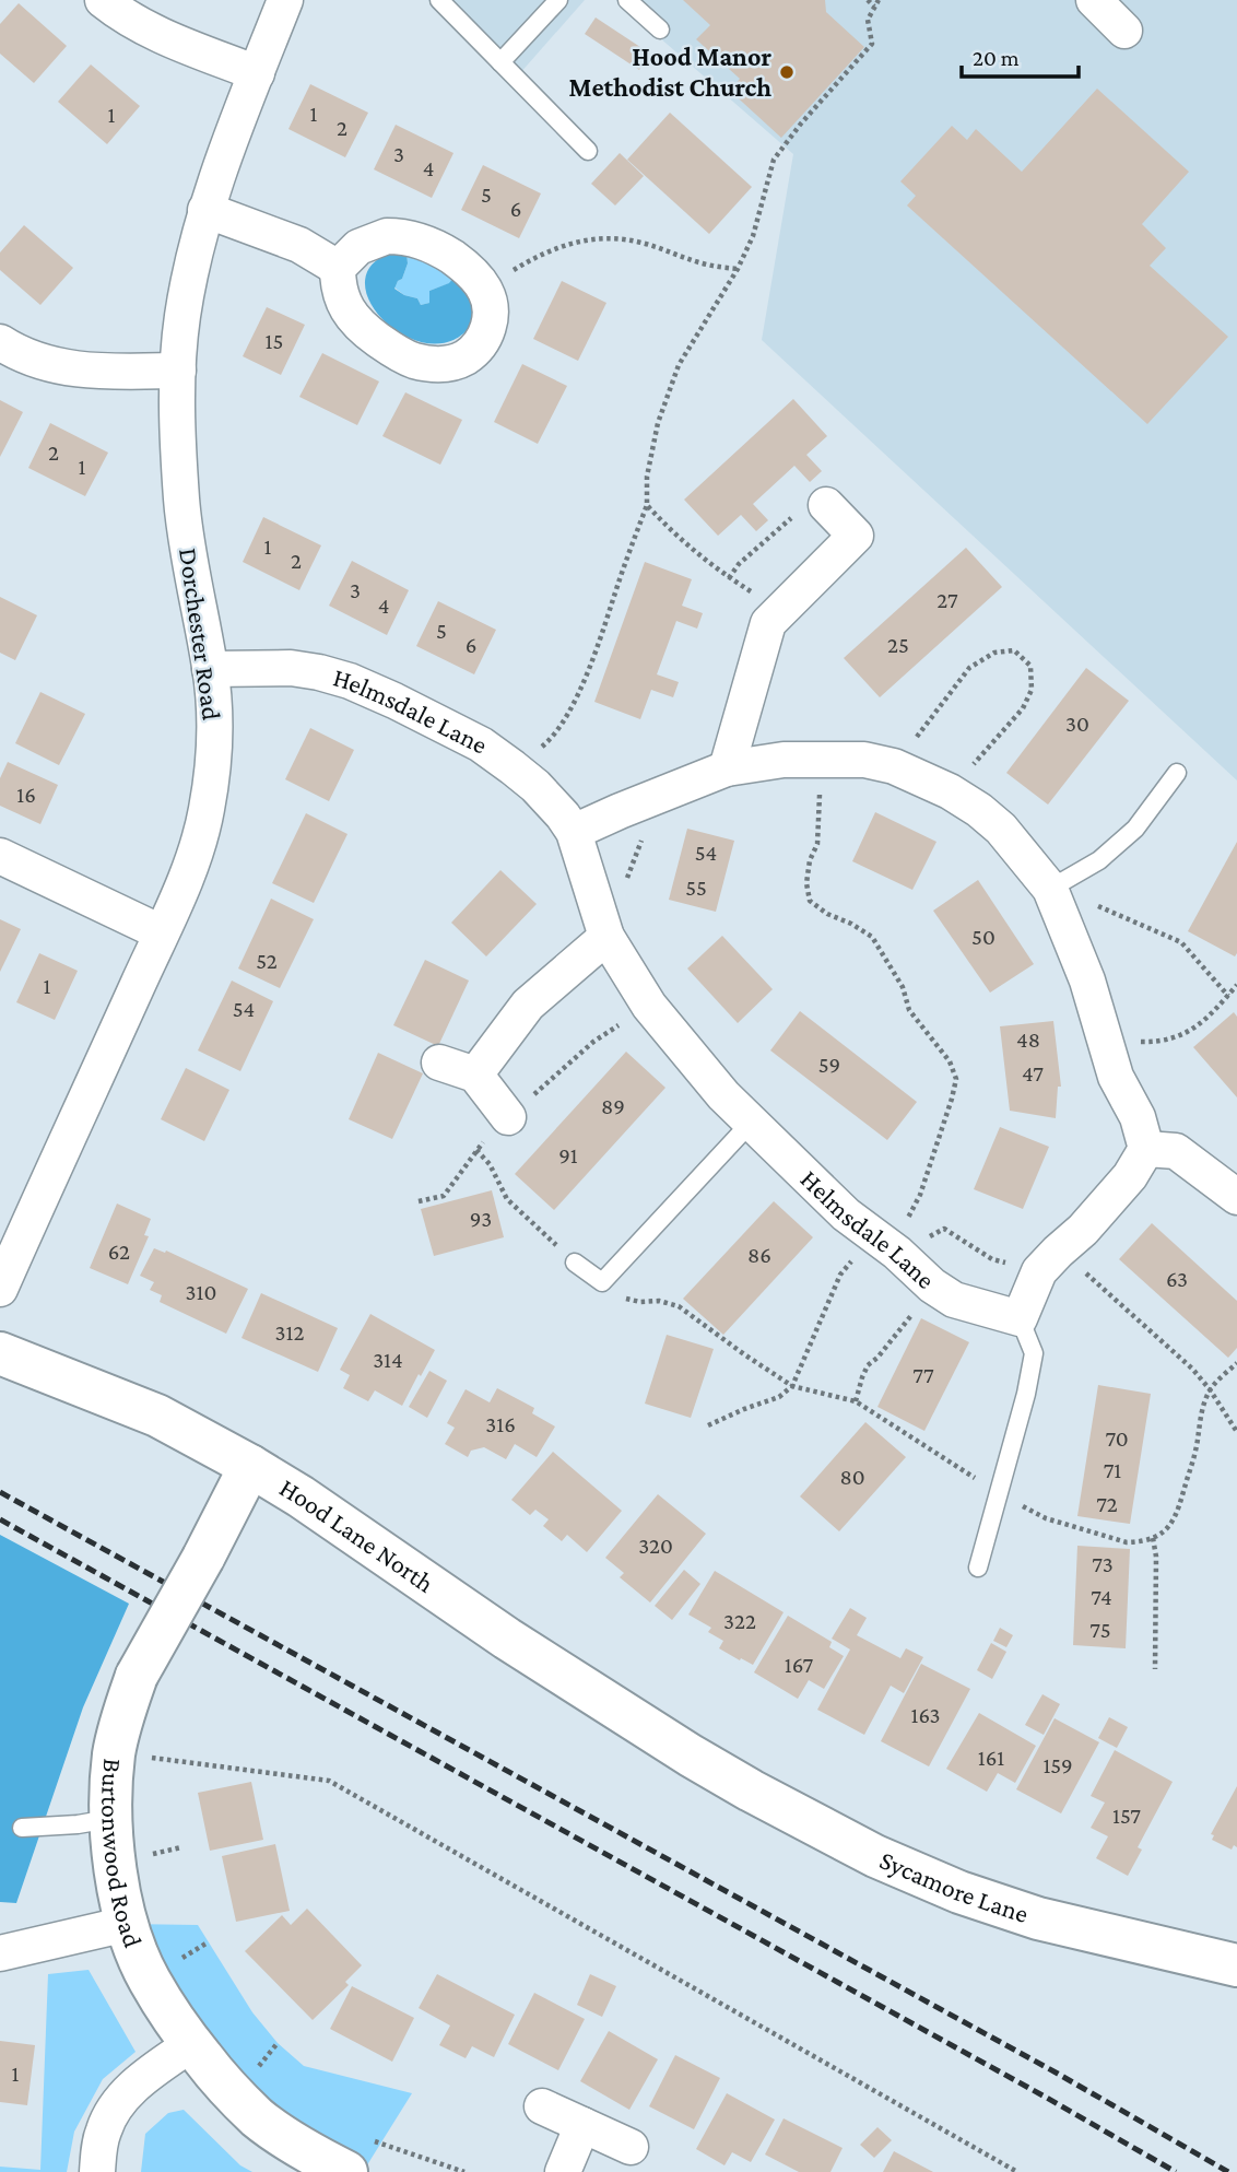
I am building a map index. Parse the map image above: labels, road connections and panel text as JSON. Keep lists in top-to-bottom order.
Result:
{
  "streets": {
    "street": [
      "Dorchester Road",
      "Helmsdale Lane",
      "Hood Lane North",
      "Burtonwood Road",
      "Sycamore Lane"
    ]
  },
  "crossings": [
    ["Dorchester Road", "Helmsdale Lane"],
    ["Hood Lane North", "Burtonwood Road"],
    ["Hood Lane North", "Sycamore Lane"]
  ],
  "places": ["Hood Manor Methodist Church"],
  "house_numbers": [
    "1",
    "1",
    "2",
    "3",
    "4",
    "5",
    "6",
    "15",
    "2",
    "1",
    "1",
    "2",
    "3",
    "27",
    "4",
    "5",
    "6",
    "25",
    "30",
    "16",
    "54",
    "55",
    "50",
    "52",
    "1",
    "54",
    "48",
    "59",
    "47",
    "89",
    "91",
    "93",
    "62",
    "86",
    "63",
    "310",
    "312",
    "314",
    "77",
    "316",
    "70",
    "71",
    "80",
    "72",
    "320",
    "73",
    "74",
    "322",
    "75",
    "167",
    "163",
    "161",
    "159",
    "157",
    "1"
  ],
  "scale_bar": "20 m"
}
